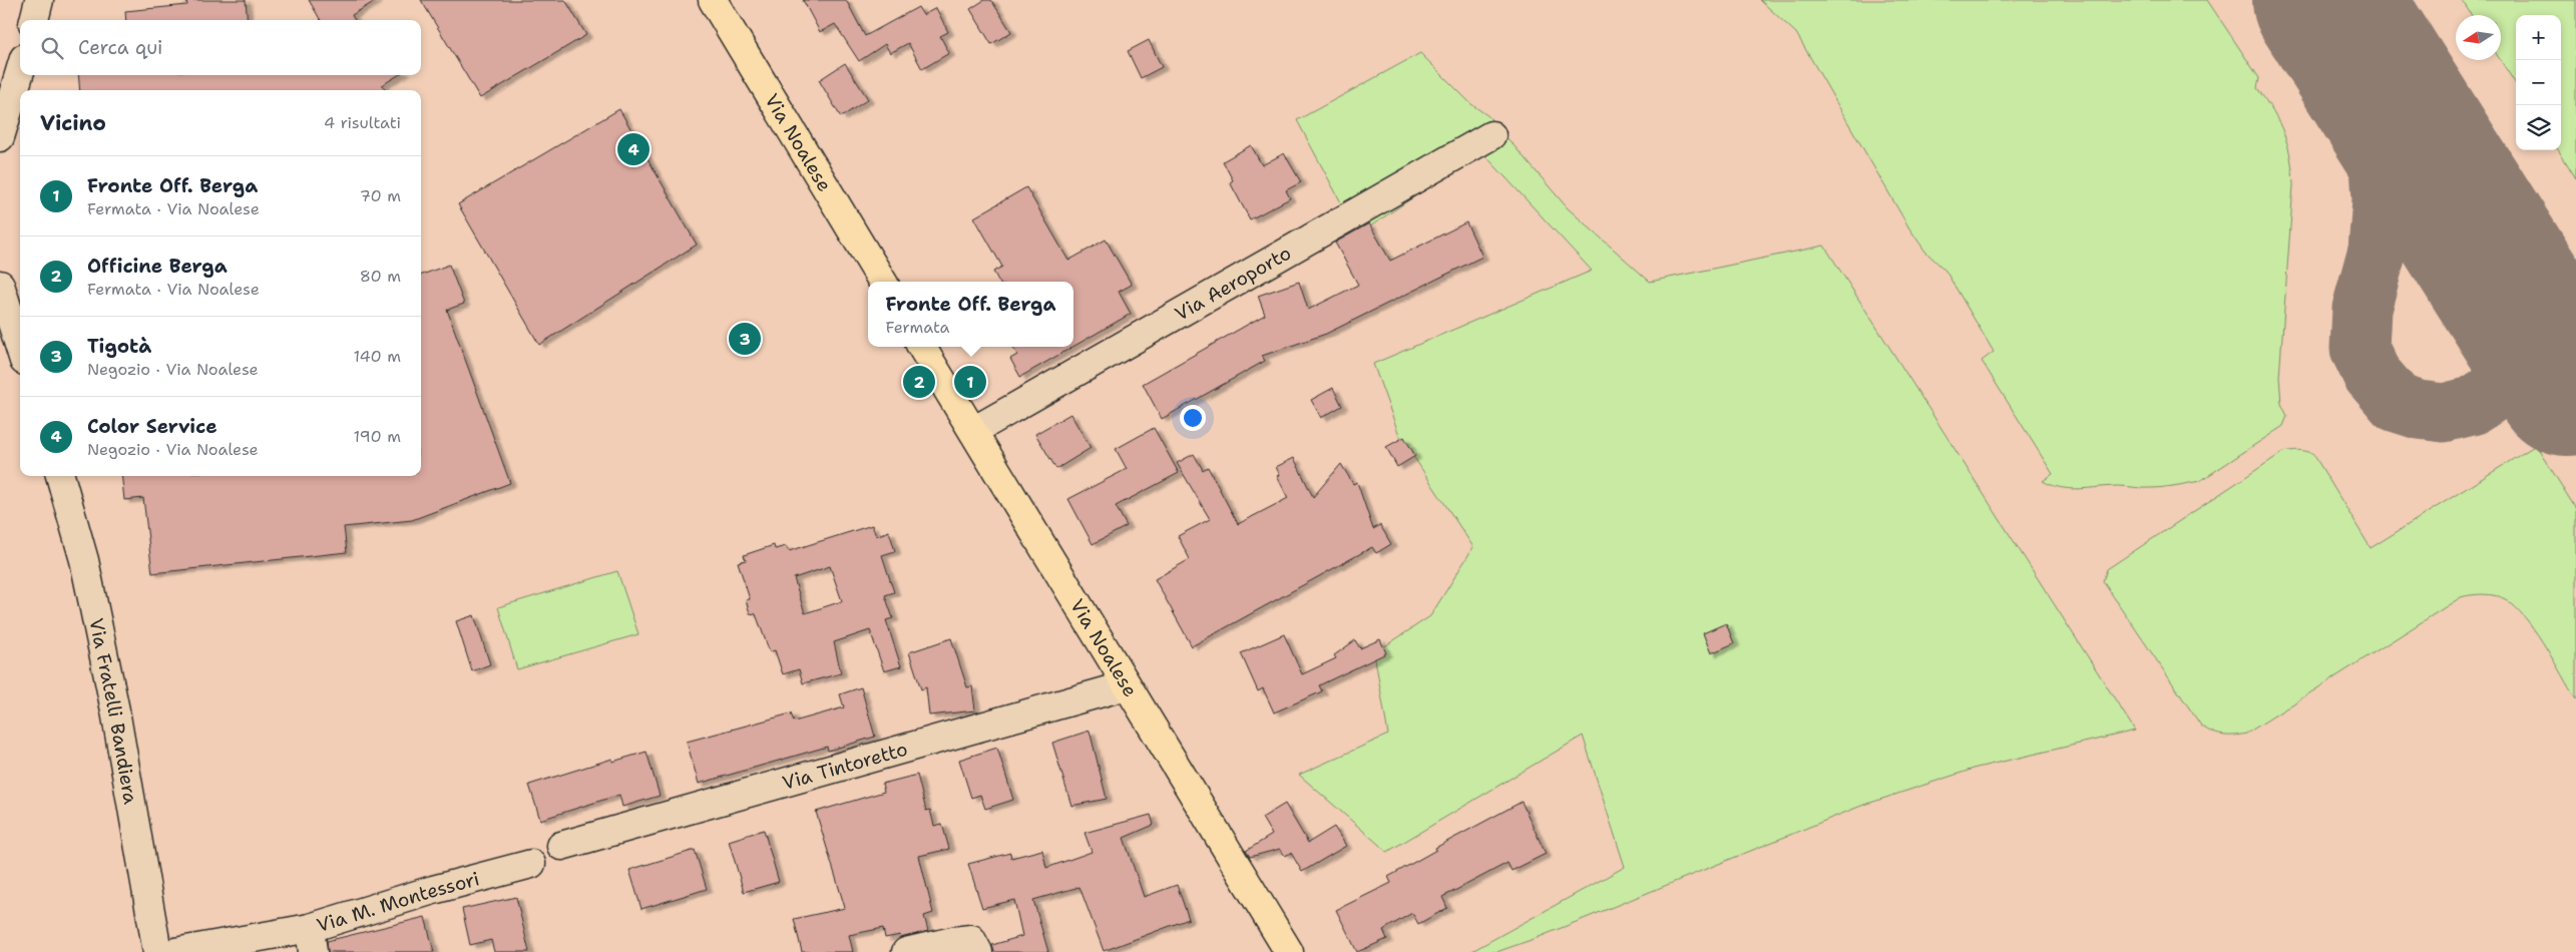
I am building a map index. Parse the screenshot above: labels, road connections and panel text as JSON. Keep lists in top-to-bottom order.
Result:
{
  "streets": {
    "main road": ["Via Noalese"],
    "street": [
      "Via Aeroporto",
      "Via Fratelli Bandiera",
      "Via Tintoretto",
      "Via M. Montessori"
    ]
  },
  "crossings": [
    ["Via Noalese", "Via Aeroporto"],
    ["Via Noalese", "Via Tintoretto"]
  ],
  "north": "left",
  "page": {
    "map_buttons": ["+", "−"],
    "search": "Cerca qui",
    "heading": ["Vicino", "4 risultati"],
    "pins": [
      "4",
      "3",
      "1",
      "2"
    ],
    "list": [
      {
        "mark": "1",
        "name": "Fronte Off. Berga",
        "note": "Fermata · Via Noalese",
        "value": "70 m"
      },
      {
        "mark": "2",
        "name": "Officine Berga",
        "note": "Fermata · Via Noalese",
        "value": "80 m"
      },
      {
        "mark": "3",
        "name": "Tigotà",
        "note": "Negozio · Via Noalese",
        "value": "140 m"
      },
      {
        "mark": "4",
        "name": "Color Service",
        "note": "Negozio · Via Noalese",
        "value": "190 m"
      }
    ],
    "popup": ["Fronte Off. Berga", "Fermata"]
  }
}
